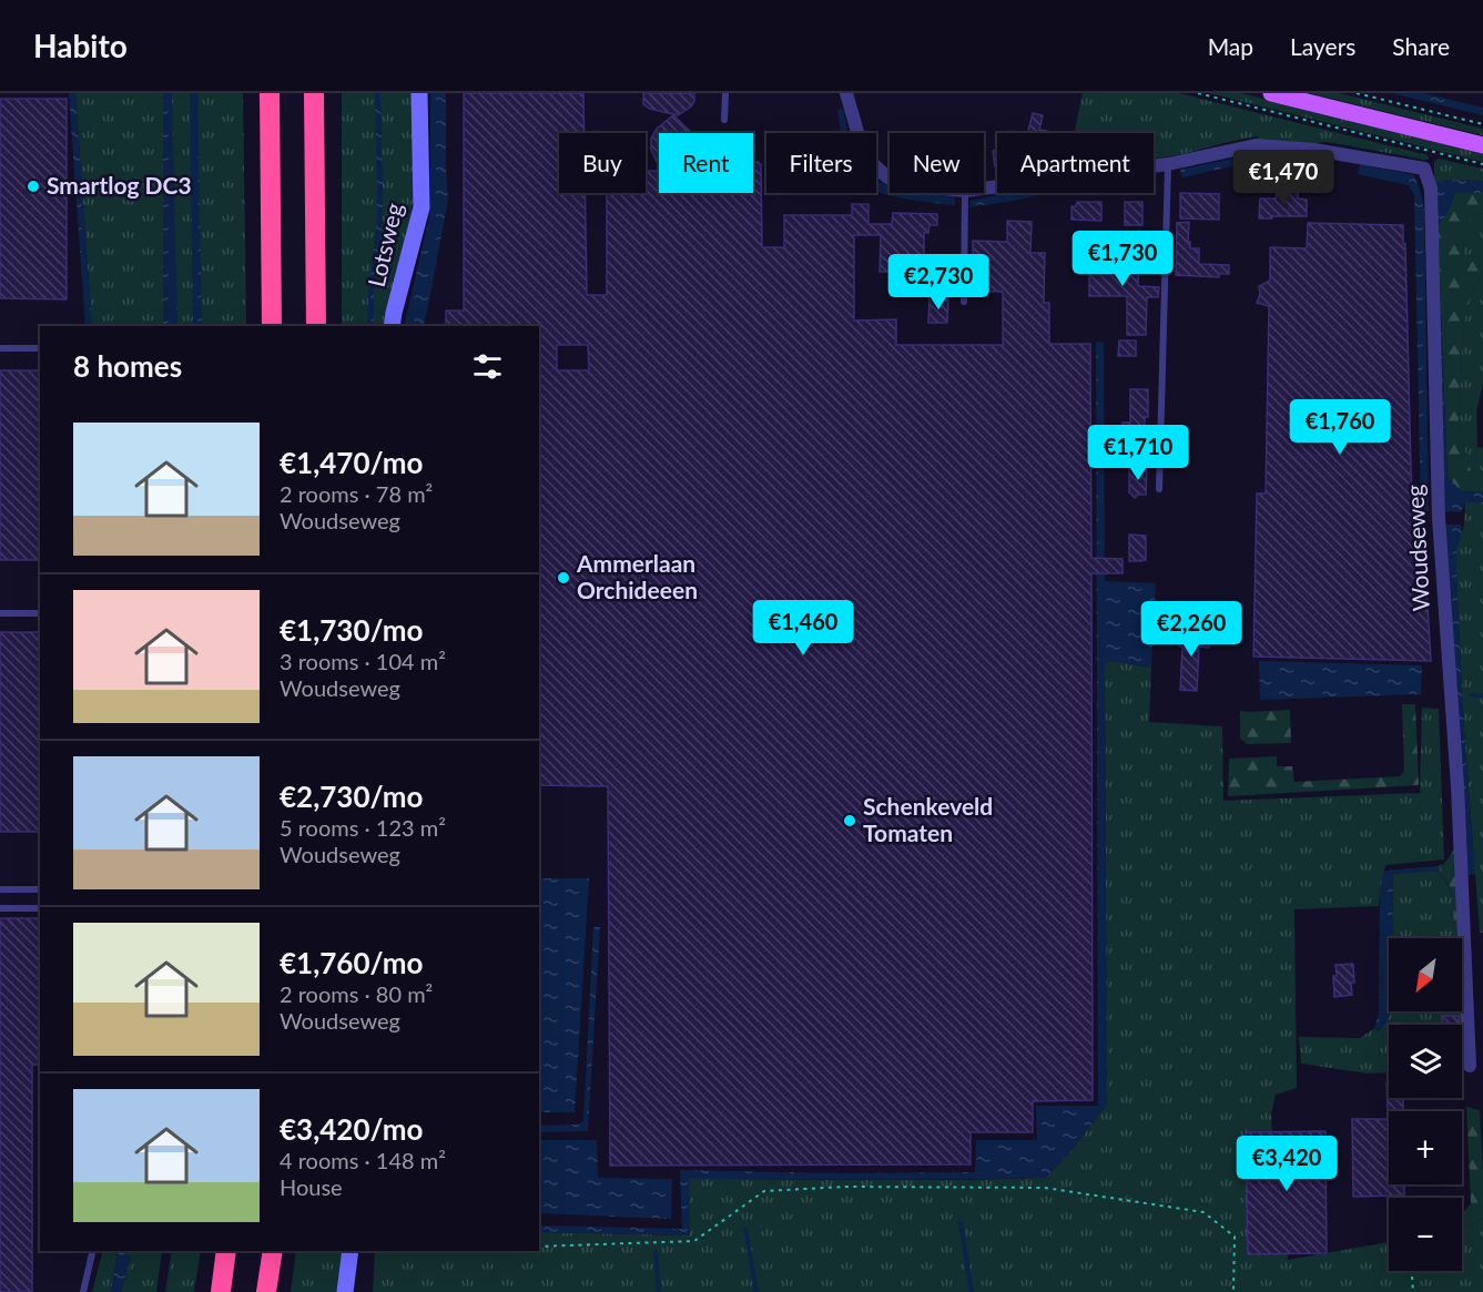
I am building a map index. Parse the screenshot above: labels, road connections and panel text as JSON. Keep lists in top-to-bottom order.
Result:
{
  "streets": {
    "street": ["Lotsweg", "Woudseweg"]
  },
  "places": ["Smartlog DC3", "Ammerlaan Orchideeen", "Schenkeveld Tomaten"],
  "north": "bottom left",
  "page": {
    "header": "Habito",
    "nav": ["Map", "Layers", "Share"],
    "chip": [
      "Buy",
      "Rent",
      "Filters",
      "New",
      "Apartment"
    ],
    "price": [
      "€1,470",
      "€1,730",
      "€2,730",
      "€1,760",
      "€1,710",
      "€1,460",
      "€2,260",
      "€3,420"
    ],
    "heading": "8 homes",
    "list": [
      {
        "name": "€1,470/mo",
        "note": "2 rooms · 78 m² · Woudseweg"
      },
      {
        "name": "€1,730/mo",
        "note": "3 rooms · 104 m² · Woudseweg"
      },
      {
        "name": "€2,730/mo",
        "note": "5 rooms · 123 m² · Woudseweg"
      },
      {
        "name": "€1,760/mo",
        "note": "2 rooms · 80 m² · Woudseweg"
      },
      {
        "name": "€3,420/mo",
        "note": "4 rooms · 148 m² · House"
      }
    ],
    "map_buttons": ["+", "−"]
  }
}
